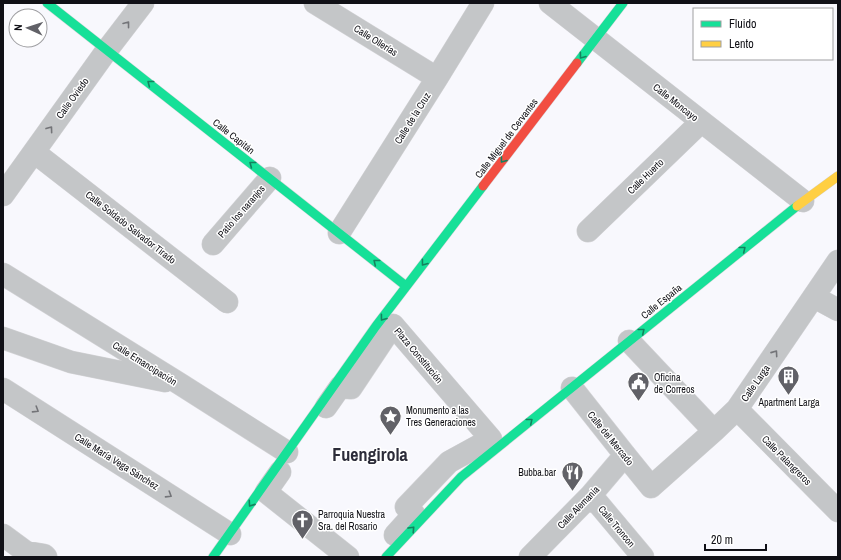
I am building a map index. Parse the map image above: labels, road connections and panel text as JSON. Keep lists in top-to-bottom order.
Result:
{
  "streets": {
    "street": [
      "Calle Ollerías",
      "Calle Oviedo",
      "Calle Moncayo",
      "Calle de la Cruz",
      "Calle Capitán",
      "Calle Miguel de Cervantes",
      "Calle Huerto",
      "Patio los naranjos",
      "Calle Soldado Salvador Tirado",
      "Calle España",
      "Plaza Constitución",
      "Calle Emancipación",
      "Calle Larga",
      "Calle del Mercado",
      "Calle Palangreros",
      "Calle María Vega Sánchez",
      "Calle Alemania",
      "Calle Troncon"
    ]
  },
  "crossings": [
    ["Calle Ollerías", "Calle de la Cruz"],
    ["Calle Oviedo", "Calle Capitán"],
    ["Calle Oviedo", "Calle Soldado Salvador Tirado"],
    ["Calle Moncayo", "Calle Miguel de Cervantes"],
    ["Calle Moncayo", "Calle Huerto"],
    ["Calle Moncayo", "Calle España"],
    ["Calle de la Cruz", "Calle Capitán"],
    ["Calle Capitán", "Calle Miguel de Cervantes"],
    ["Calle Capitán", "Patio los naranjos"],
    ["Calle Miguel de Cervantes", "Calle Emancipación"],
    ["Calle Miguel de Cervantes", "Calle María Vega Sánchez"],
    ["Calle España", "Plaza Constitución"],
    ["Calle España", "Calle del Mercado"],
    ["Calle Larga", "Calle del Mercado"],
    ["Calle Larga", "Calle Palangreros"],
    ["Calle del Mercado", "Calle Alemania"],
    ["Calle Alemania", "Calle Troncon"]
  ],
  "one_way": [
    "Calle Oviedo",
    "Calle Capitán",
    "Calle Miguel de Cervantes",
    "Calle España",
    "Calle Larga"
  ],
  "districts": ["Fuengirola"],
  "places": {
    "building": ["Apartment Larga"],
    "public building": ["Oficina de Correos"],
    "place": ["Monumento a las Tres Generaciones"],
    "restaurant": ["Bubba.bar"],
    "church": ["Parroquia Nuestra Sra. del Rosario"]
  },
  "legend": ["Fluido", "Lento"],
  "scale_bar": "20 m",
  "north": "left"
}
